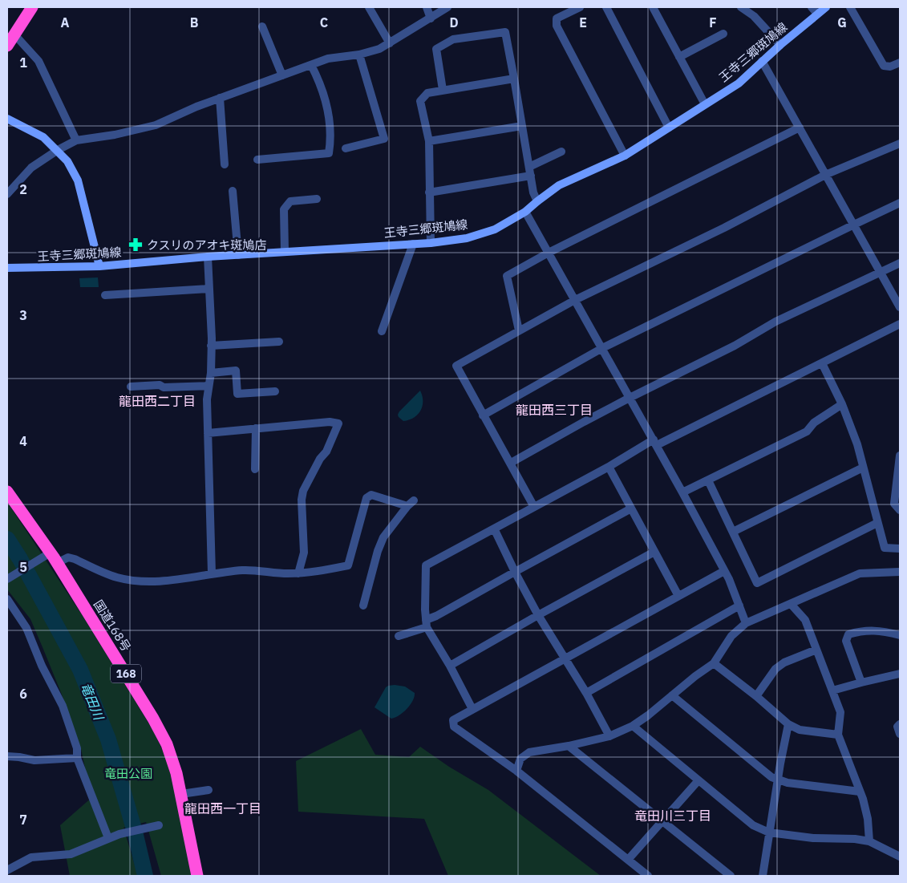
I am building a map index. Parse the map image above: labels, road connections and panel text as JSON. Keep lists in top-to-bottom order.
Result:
{
  "streets": {
    "highway": ["国道168号", "168"],
    "main road": ["王寺三郷斑鳩線"]
  },
  "districts": [
    "龍田西二丁目",
    "龍田西三丁目",
    "龍田西一丁目",
    "竜田川三丁目"
  ],
  "water": ["竜田川"],
  "parks": ["竜田公園"],
  "places": {
    "pharmacy": ["クスリのアオキ斑鳩店"]
  },
  "grid": {
    "columns": [
      "A",
      "B",
      "C",
      "D",
      "E",
      "F",
      "G"
    ],
    "rows": [
      "1",
      "2",
      "3",
      "4",
      "5",
      "6",
      "7"
    ]
  }
}
